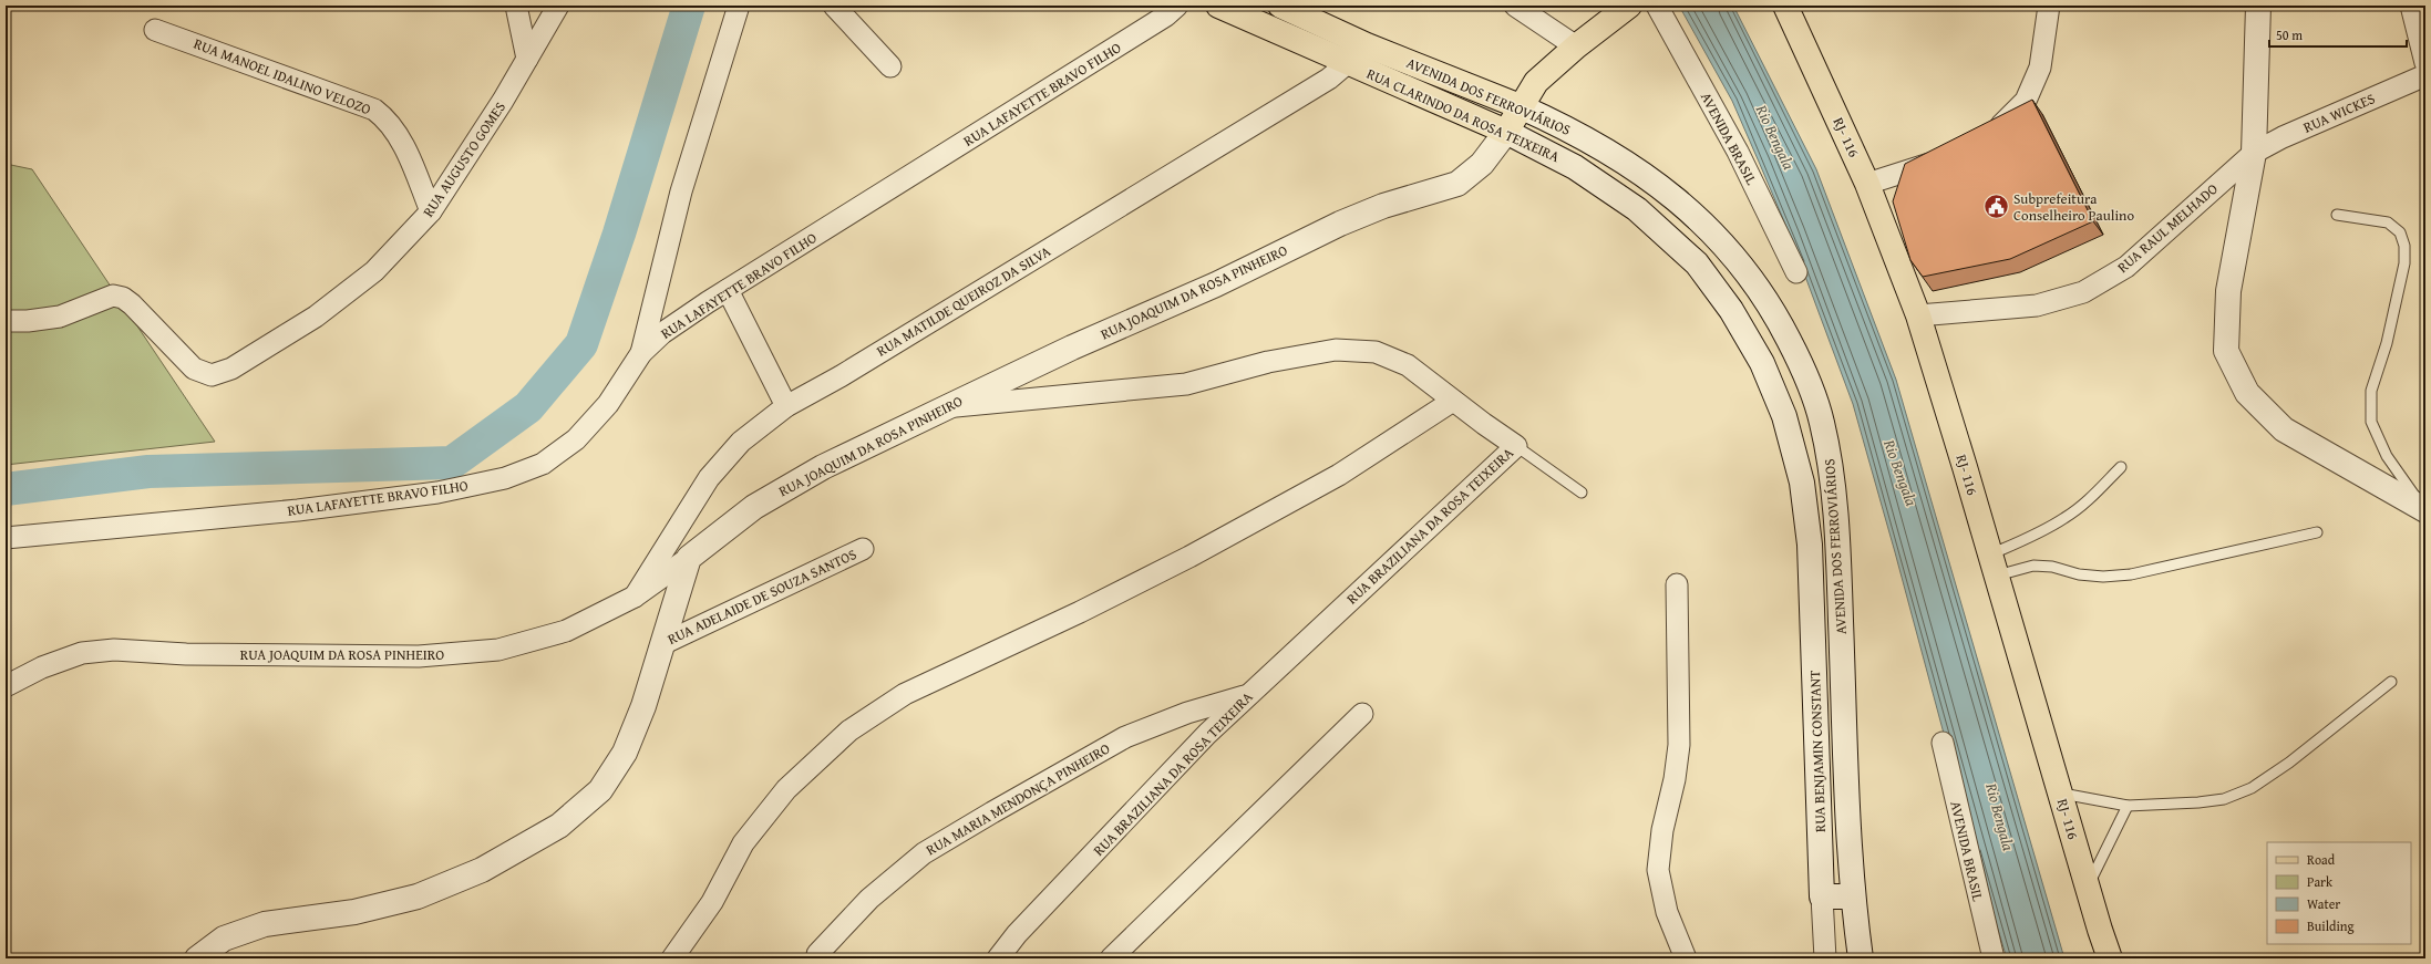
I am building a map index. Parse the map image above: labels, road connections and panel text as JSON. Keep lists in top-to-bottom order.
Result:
{
  "streets": {
    "main road": ["AVENIDA DOS FERROVIÁRIOS", "RUA CLARINDO DA ROSA TEIXEIRA", "RJ- 116"],
    "street": [
      "RUA MANOEL IDALINO VELOZO",
      "RUA LAFAYETTE BRAVO FILHO",
      "RUA WICKES",
      "AVENIDA BRASIL",
      "RUA AUGUSTO GOMES",
      "RUA RAUL MELHADO",
      "RUA JOAQUIM DA ROSA PINHEIRO",
      "RUA MATILDE QUEIROZ DA SILVA",
      "RUA BRAZILIANA DA ROSA TEIXEIRA",
      "RUA ADELAIDE DE SOUZA SANTOS",
      "RUA BENJAMIN CONSTANT",
      "RUA MARIA MENDONÇA PINHEIRO"
    ]
  },
  "crossings": [
    ["RUA MANOEL IDALINO VELOZO", "RUA AUGUSTO GOMES"],
    ["AVENIDA DOS FERROVIÁRIOS", "RUA MATILDE QUEIROZ DA SILVA"],
    ["RUA WICKES", "RUA RAUL MELHADO"],
    ["RUA CLARINDO DA ROSA TEIXEIRA", "RUA JOAQUIM DA ROSA PINHEIRO"],
    ["RUA CLARINDO DA ROSA TEIXEIRA", "RUA MATILDE QUEIROZ DA SILVA"],
    ["RUA CLARINDO DA ROSA TEIXEIRA", "RUA BENJAMIN CONSTANT"],
    ["RJ- 116", "RUA RAUL MELHADO"],
    ["RUA JOAQUIM DA ROSA PINHEIRO", "RUA MATILDE QUEIROZ DA SILVA"],
    ["RUA JOAQUIM DA ROSA PINHEIRO", "RUA BRAZILIANA DA ROSA TEIXEIRA"],
    ["RUA BRAZILIANA DA ROSA TEIXEIRA", "RUA MARIA MENDONÇA PINHEIRO"]
  ],
  "water": ["Rio Bengala"],
  "places": {
    "public building": ["Subprefeitura Conselheiro Paulino"]
  },
  "legend": [
    "Road",
    "Park",
    "Water",
    "Building"
  ],
  "scale_bar": "50 m"
}
